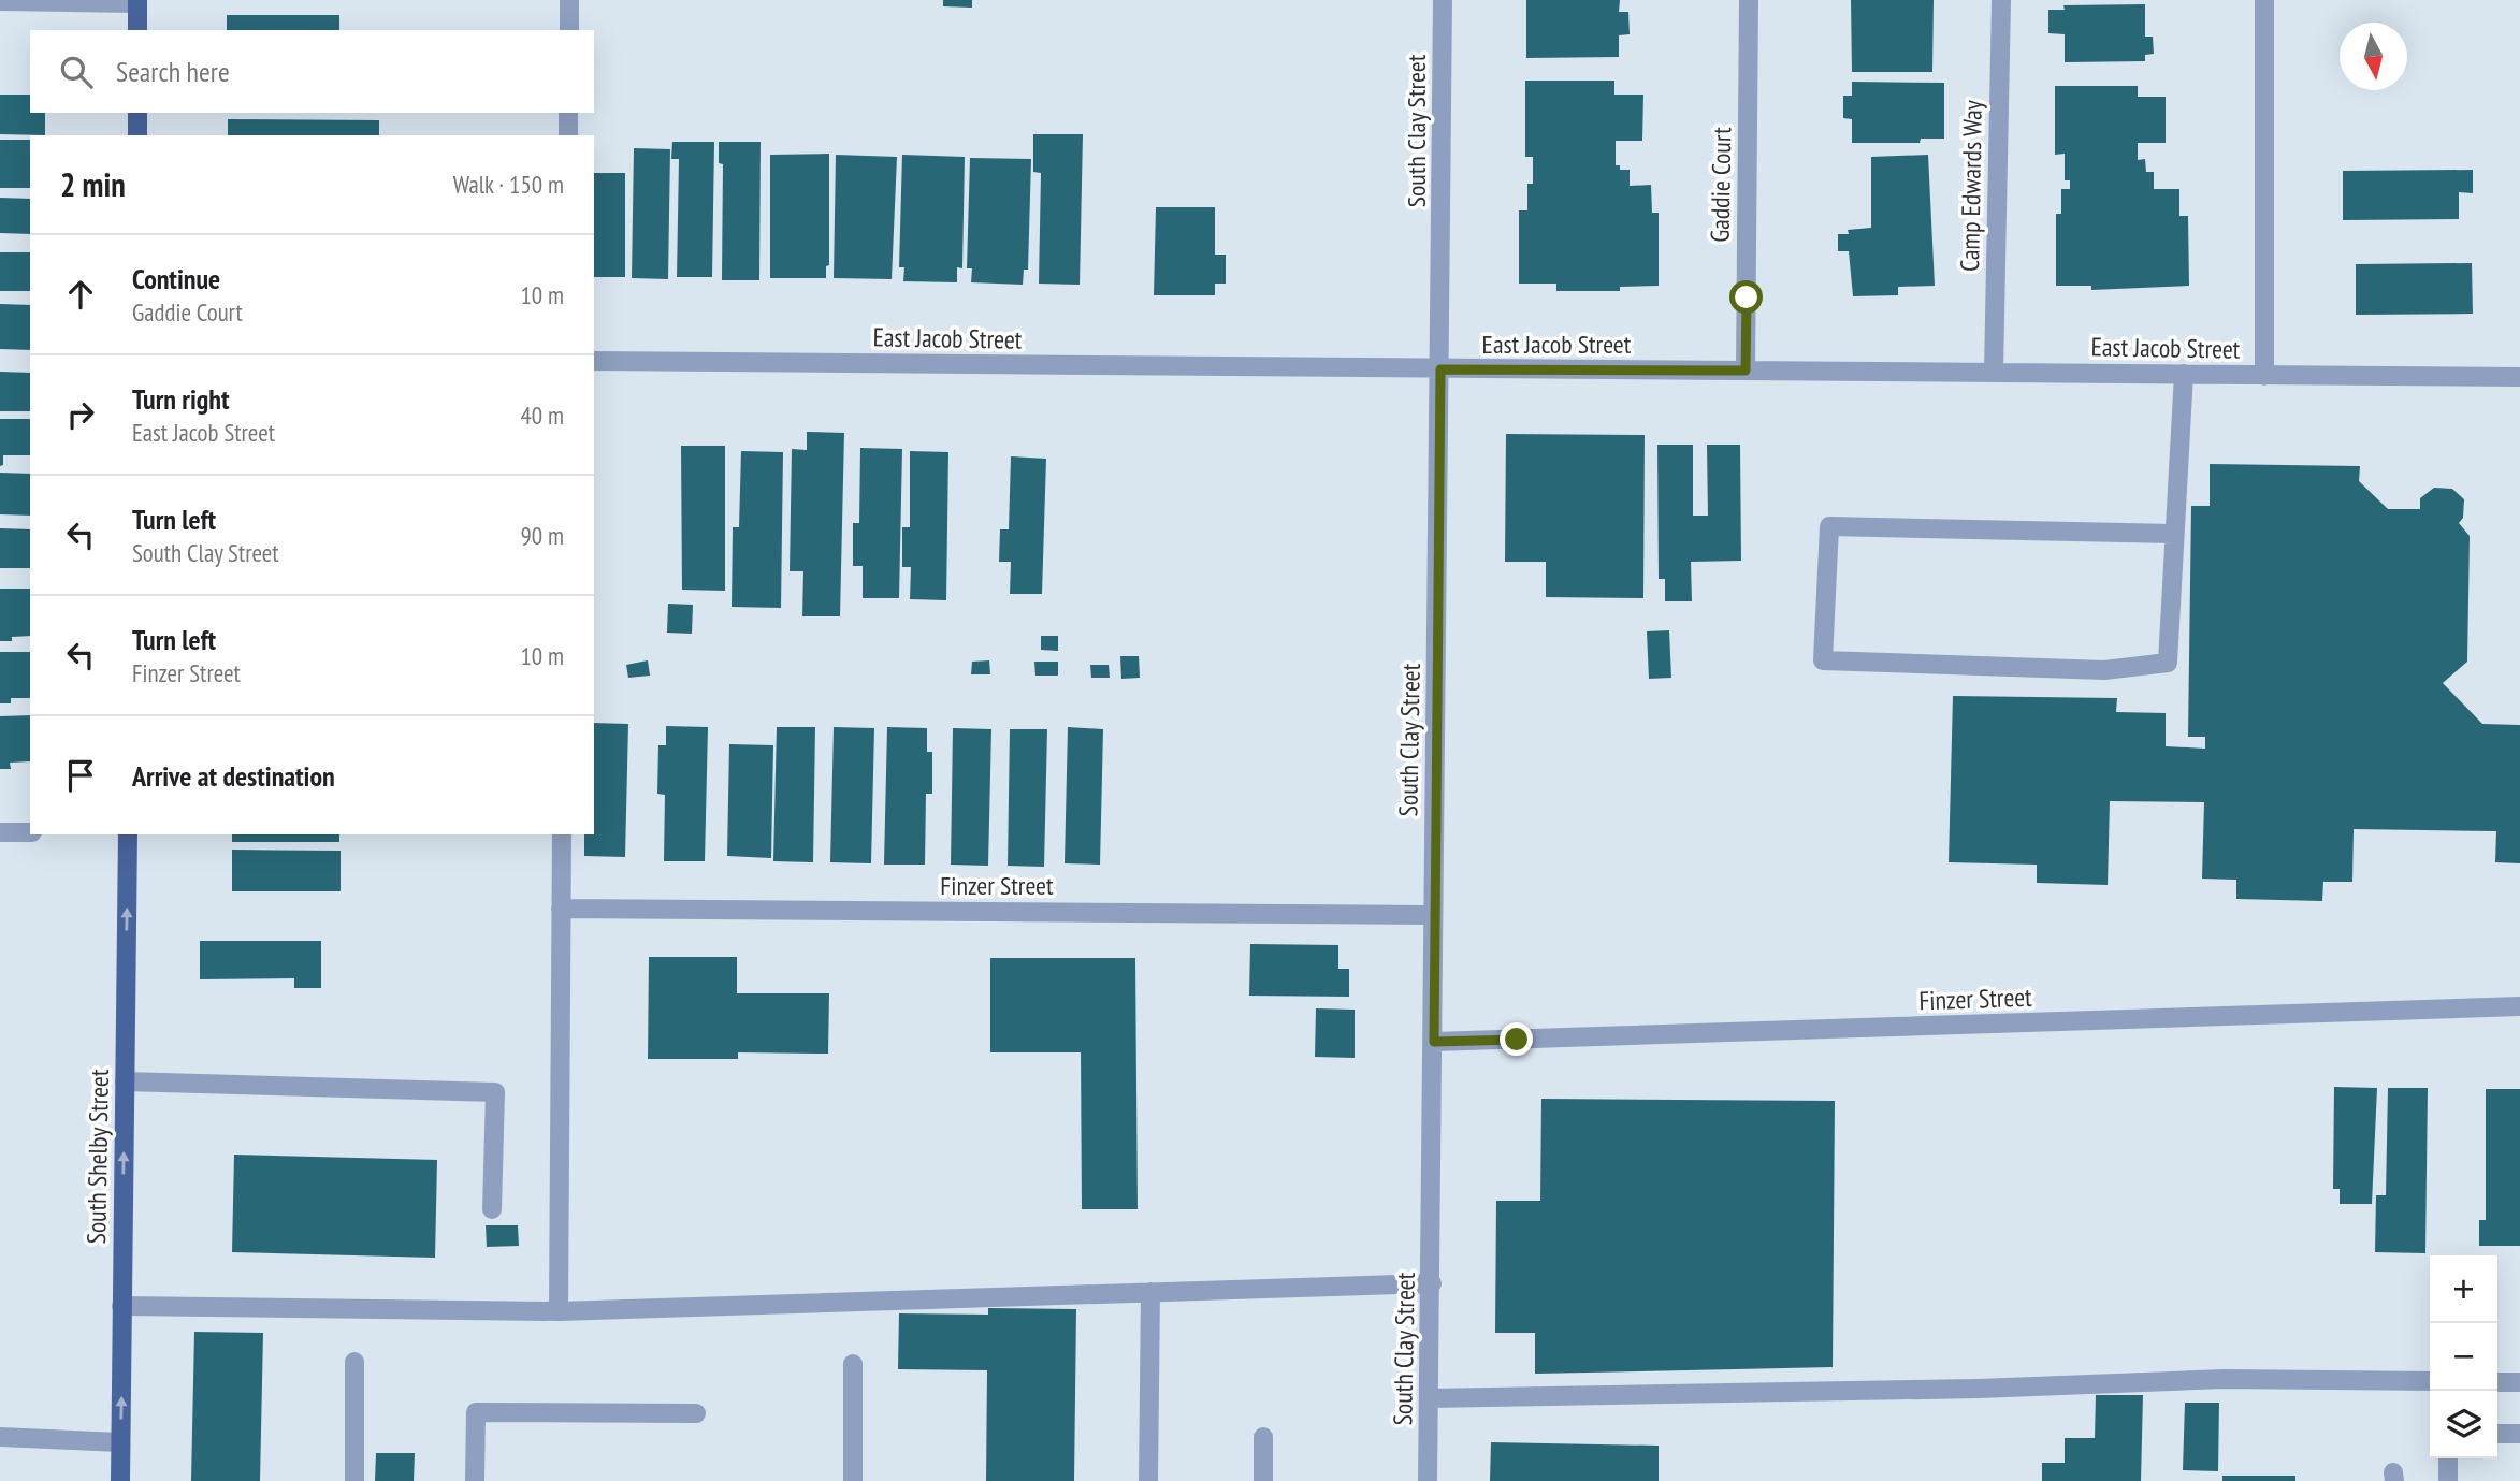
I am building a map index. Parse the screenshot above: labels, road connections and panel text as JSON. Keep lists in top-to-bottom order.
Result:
{
  "streets": {
    "main road": ["South Shelby Street"],
    "street": [
      "South Clay Street",
      "Gaddie Court",
      "Camp Edwards Way",
      "East Jacob Street",
      "Finzer Street"
    ]
  },
  "crossings": [
    ["South Clay Street", "East Jacob Street"],
    ["South Clay Street", "Finzer Street"],
    ["Gaddie Court", "East Jacob Street"],
    ["Camp Edwards Way", "East Jacob Street"]
  ],
  "one_way": ["South Shelby Street"],
  "north": "bottom",
  "page": {
    "search": "Search here",
    "heading": ["2 min", "Walk · 150 m"],
    "list": [
      ["Continue", "Gaddie Court", "10 m"],
      ["Turn right", "East Jacob Street", "40 m"],
      ["Turn left", "South Clay Street", "90 m"],
      ["Turn left", "Finzer Street", "10 m"],
      "Arrive at destination"
    ],
    "map_buttons": ["+", "−"]
  }
}
